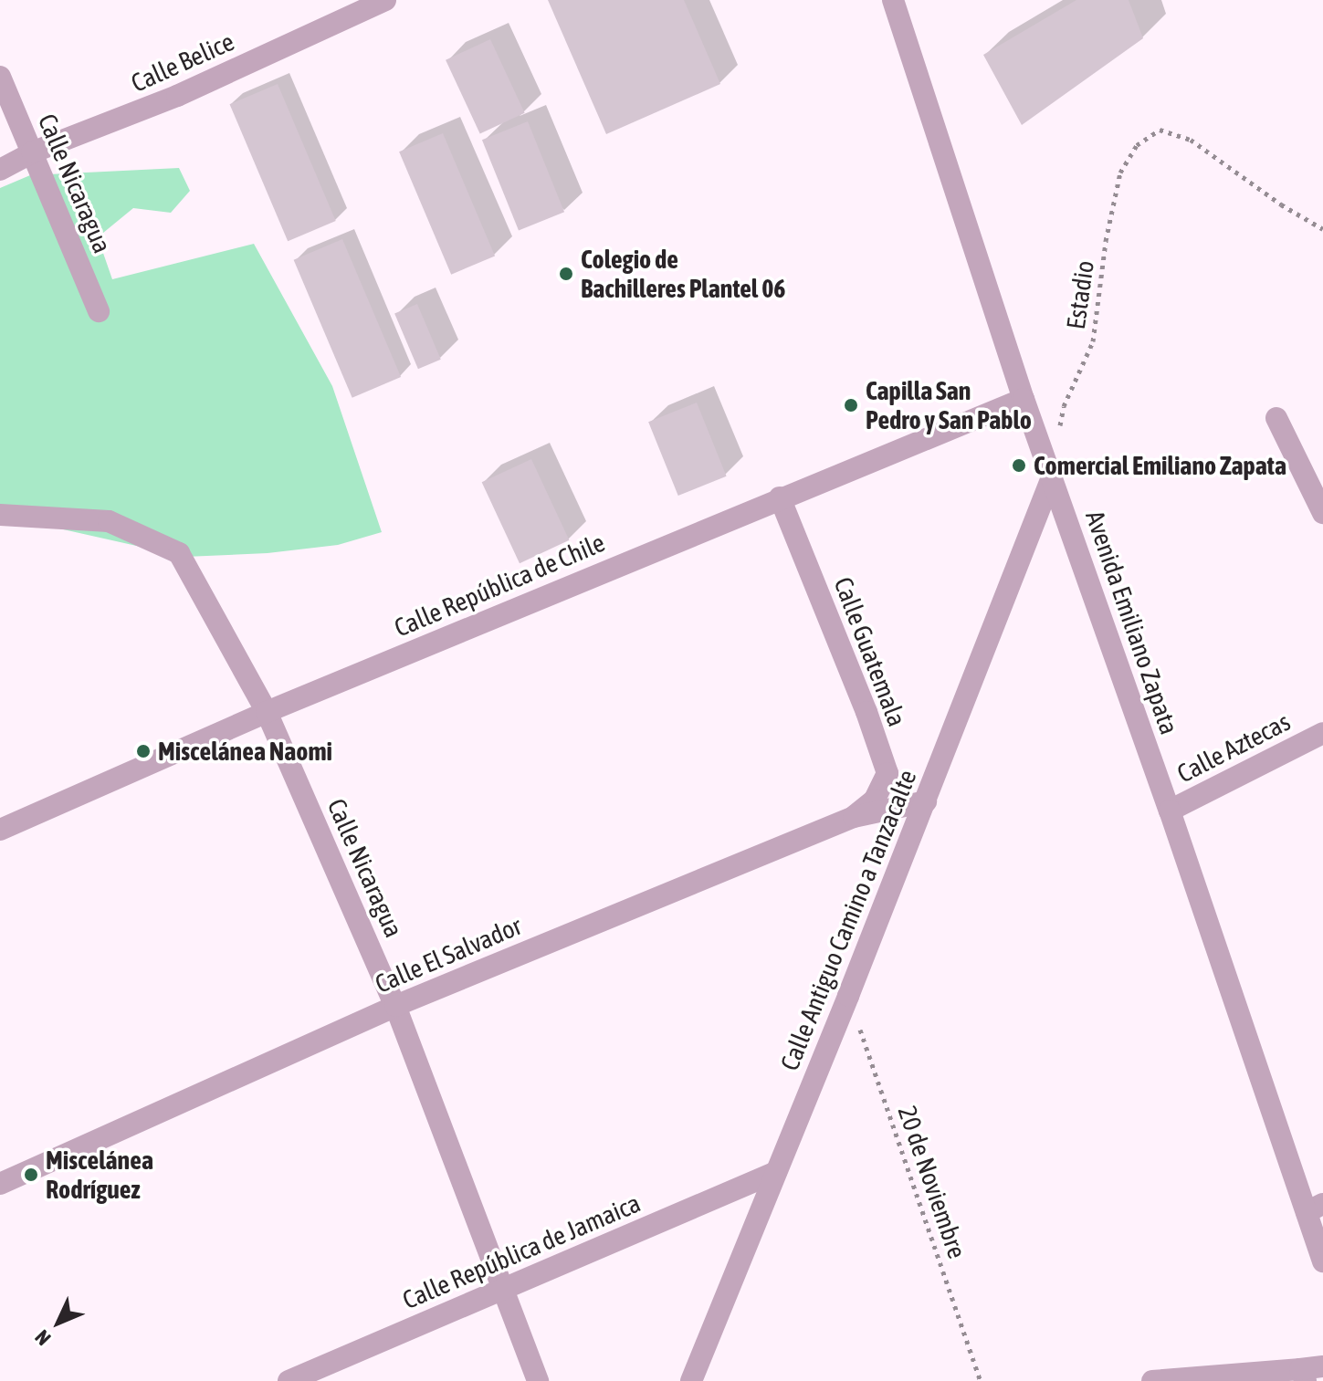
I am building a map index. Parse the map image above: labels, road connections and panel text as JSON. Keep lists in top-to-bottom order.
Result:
{
  "streets": {
    "street": [
      "Calle Belice",
      "Calle Nicaragua",
      "Calle República de Chile",
      "Avenida Emiliano Zapata",
      "Calle Guatemala",
      "Calle Aztecas",
      "Calle Antiguo Camino a Tanzacalte",
      "Calle El Salvador",
      "Calle República de Jamaica"
    ],
    "path": ["Estadio", "20 de Noviembre"]
  },
  "crossings": [
    ["Calle Belice", "Calle Nicaragua"],
    ["Calle Nicaragua", "Calle República de Chile"],
    ["Calle Nicaragua", "Calle El Salvador"],
    ["Calle Nicaragua", "Calle República de Jamaica"],
    ["Calle República de Chile", "Avenida Emiliano Zapata"],
    ["Calle República de Chile", "Calle Guatemala"],
    ["Avenida Emiliano Zapata", "Calle Aztecas"],
    ["Avenida Emiliano Zapata", "Calle Antiguo Camino a Tanzacalte"],
    ["Calle Guatemala", "Calle El Salvador"],
    ["Calle Antiguo Camino a Tanzacalte", "Calle El Salvador"],
    ["Calle Antiguo Camino a Tanzacalte", "20 de Noviembre"],
    ["Calle Antiguo Camino a Tanzacalte", "Calle República de Jamaica"]
  ],
  "places": [
    "Colegio de Bachilleres Plantel 06",
    "Capilla San Pedro y San Pablo",
    "Comercial Emiliano Zapata",
    "Miscelánea Naomi",
    "Miscelánea Rodríguez"
  ],
  "north": "bottom left"
}
